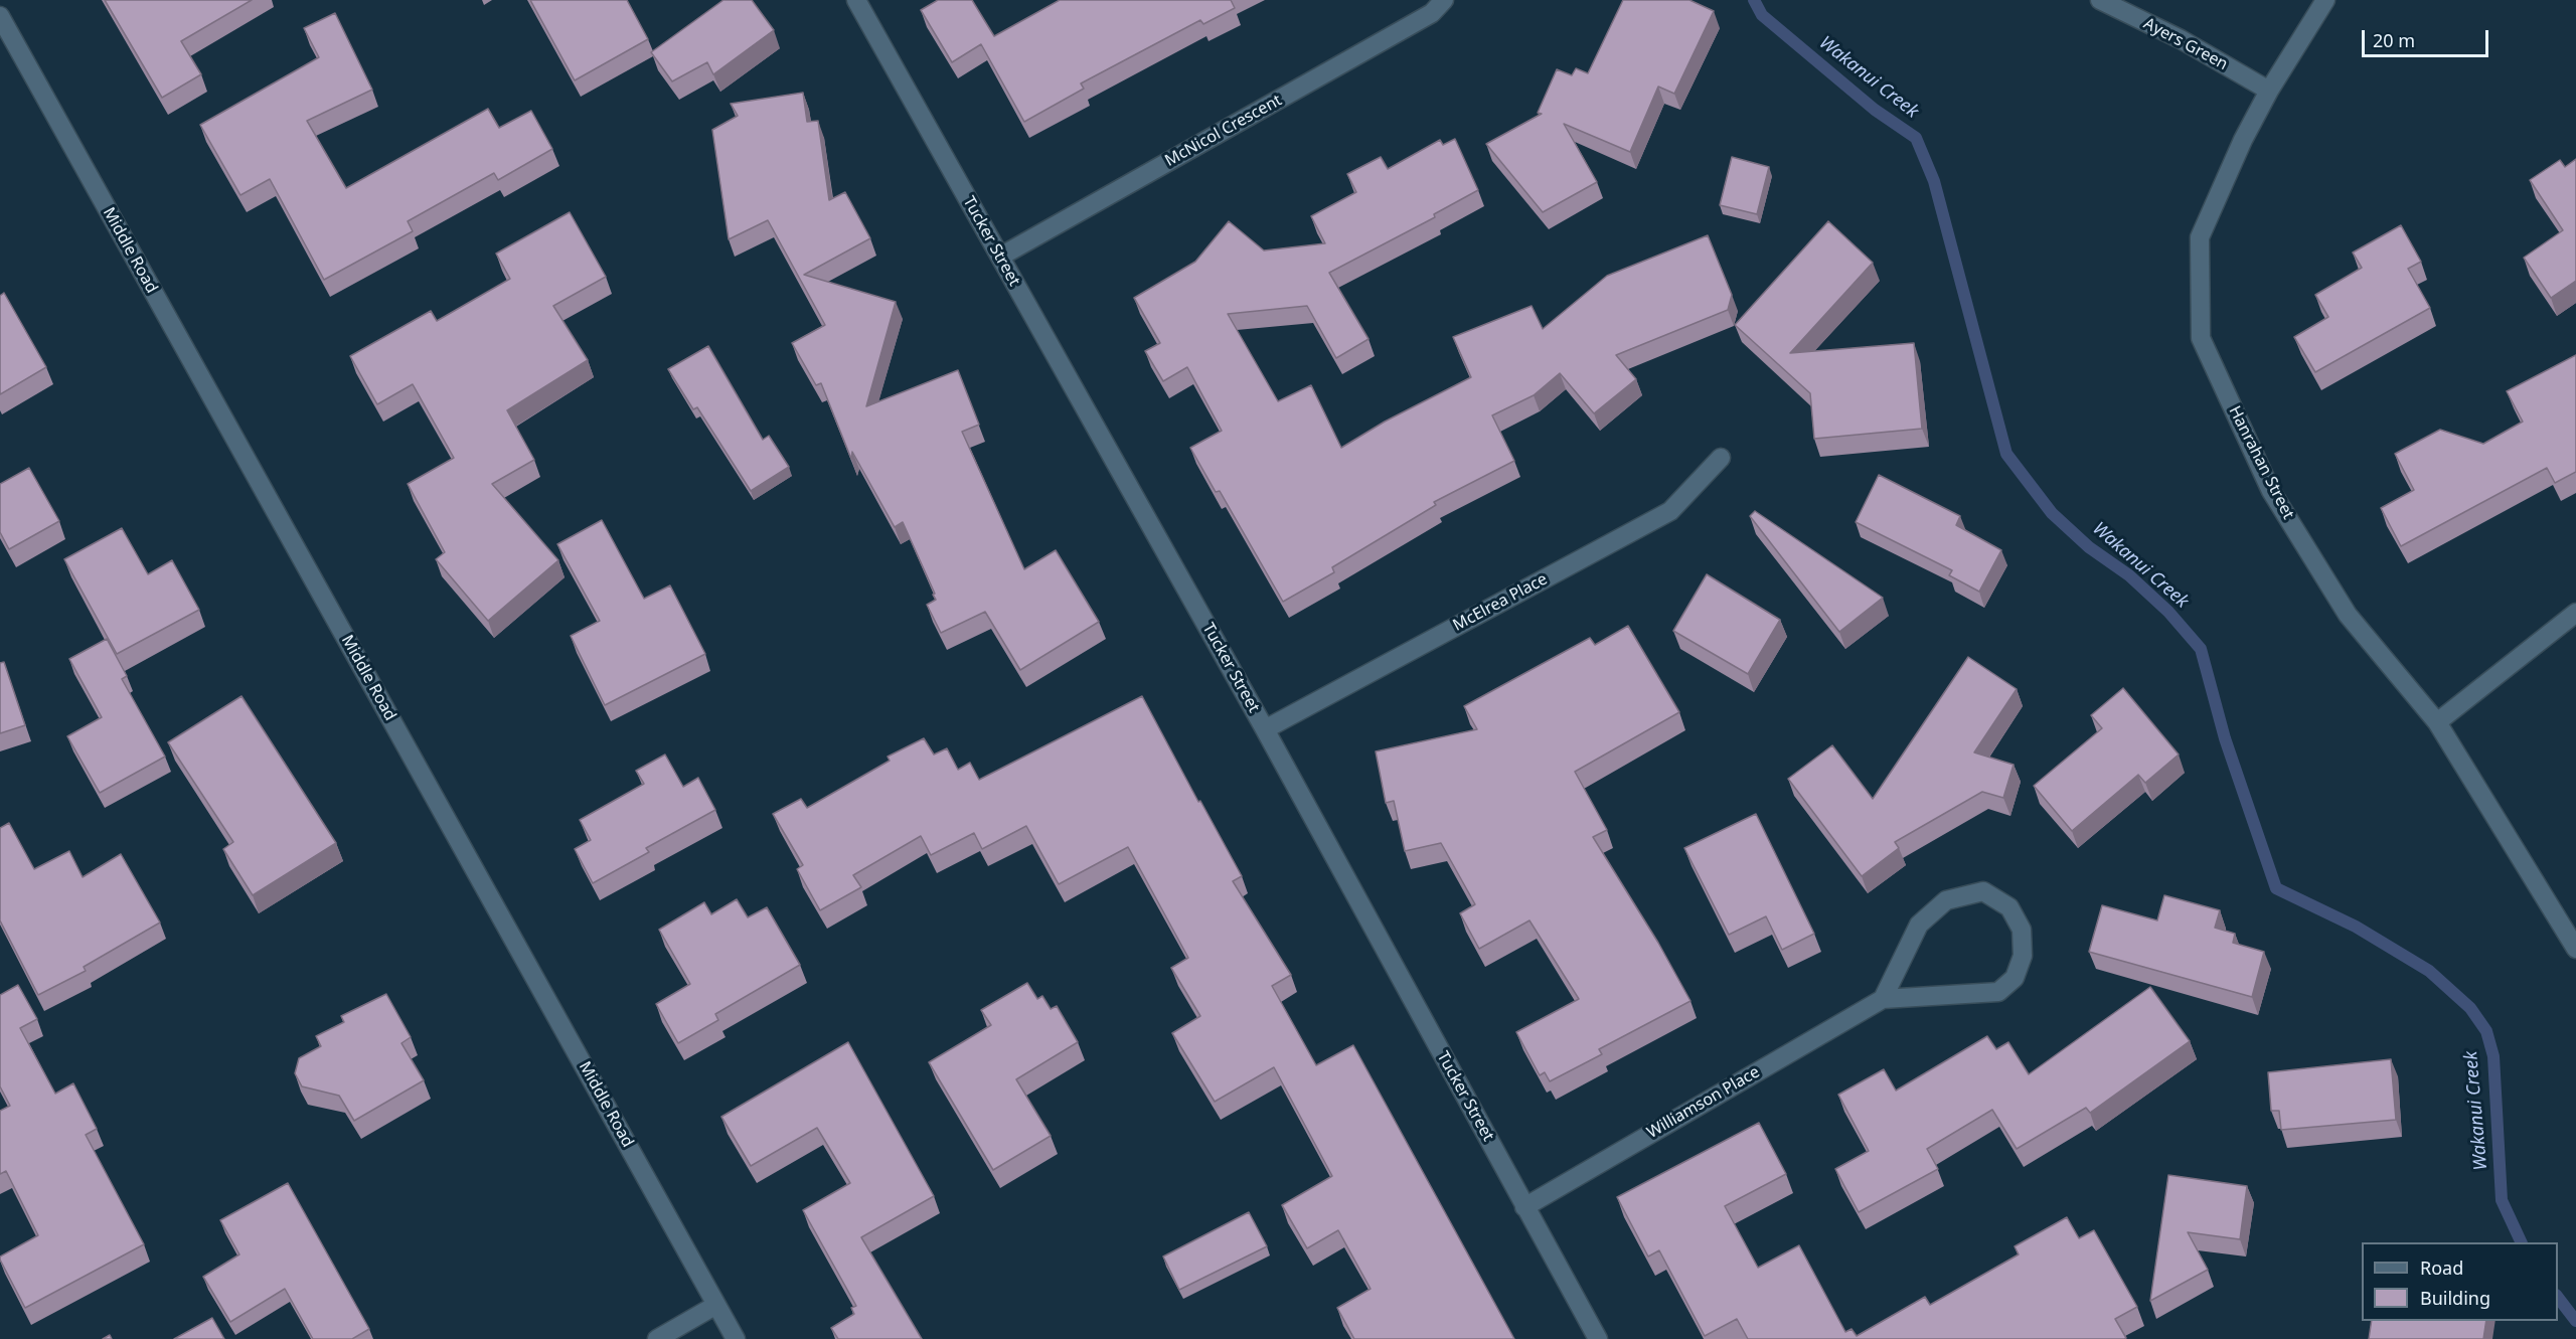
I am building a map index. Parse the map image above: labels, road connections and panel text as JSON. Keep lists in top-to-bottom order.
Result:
{
  "streets": {
    "street": [
      "Ayers Green",
      "McNicol Crescent",
      "Tucker Street",
      "Middle Road",
      "Hanrahan Street",
      "McElrea Place",
      "Williamson Place"
    ]
  },
  "crossings": [
    ["Ayers Green", "Hanrahan Street"],
    ["McNicol Crescent", "Tucker Street"],
    ["Tucker Street", "McElrea Place"],
    ["Tucker Street", "Williamson Place"]
  ],
  "water": ["Wakanui Creek"],
  "legend": ["Road", "Building"],
  "scale_bar": "20 m"
}
